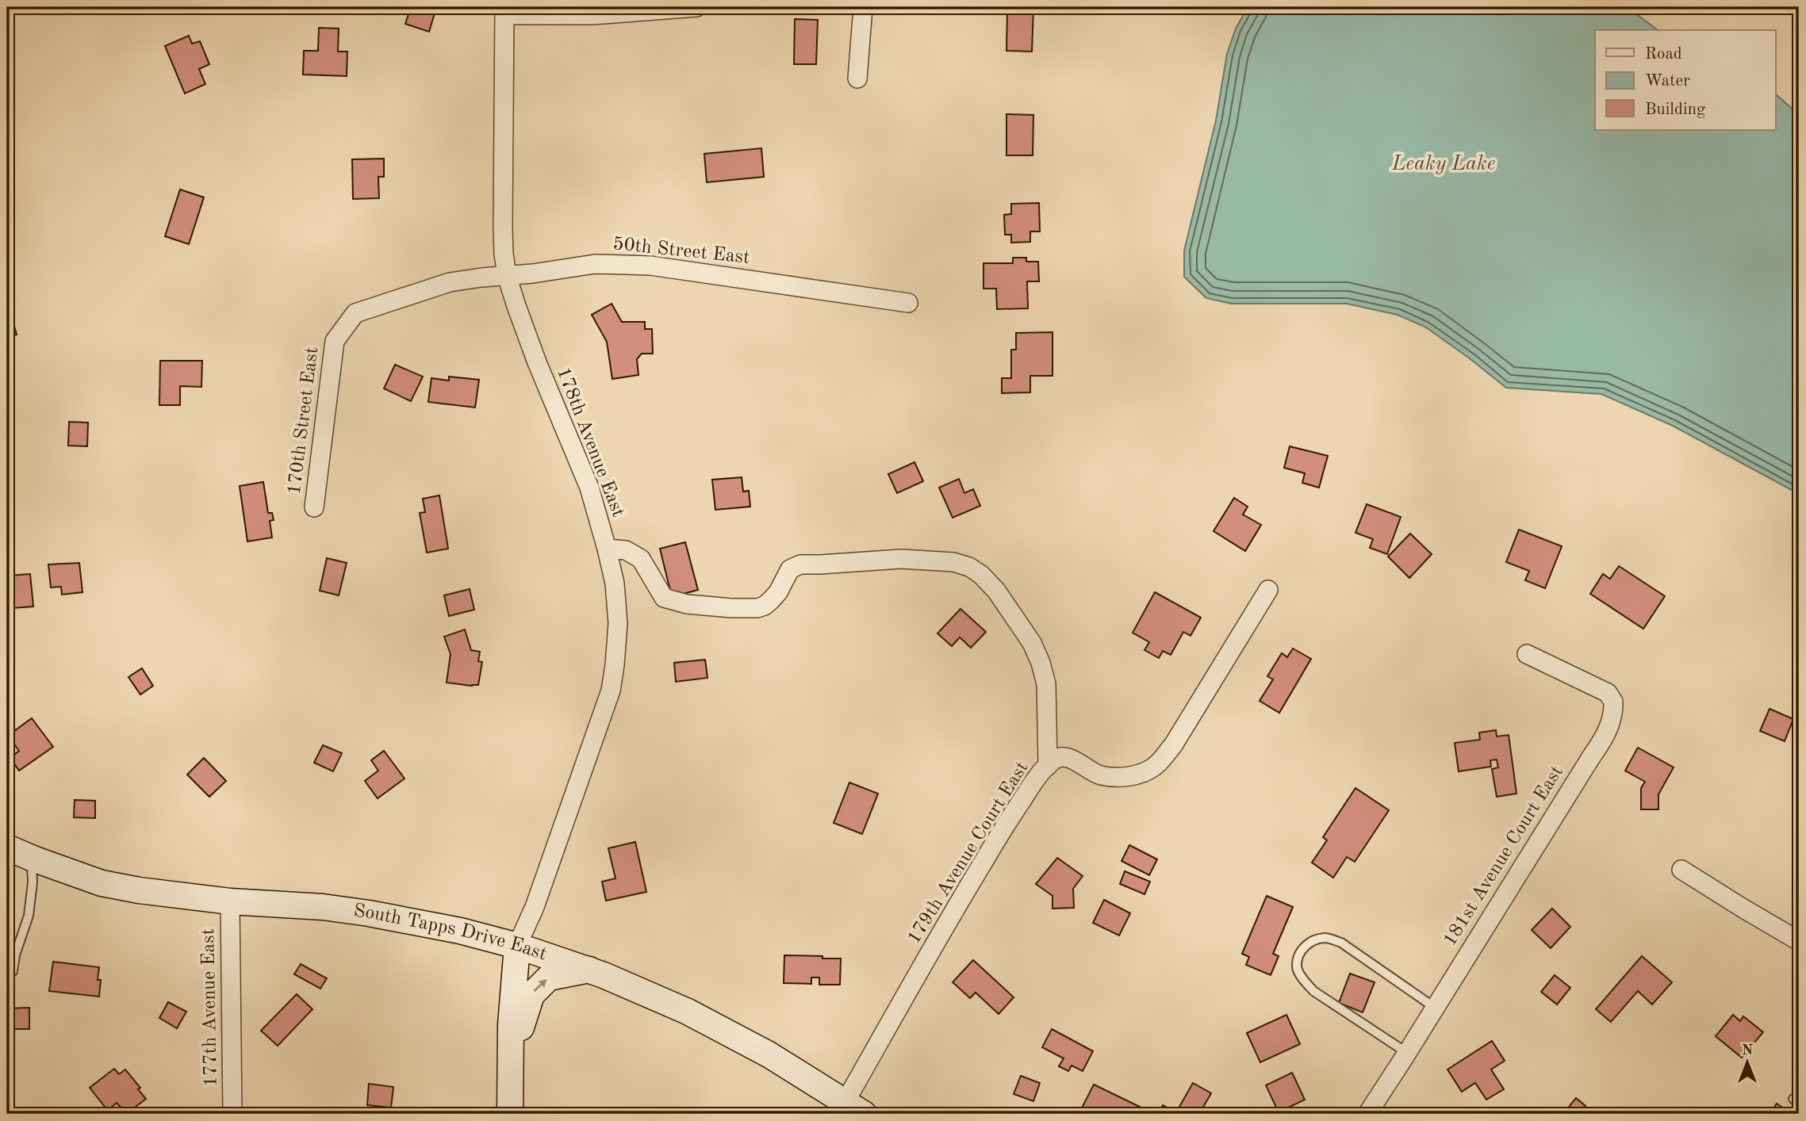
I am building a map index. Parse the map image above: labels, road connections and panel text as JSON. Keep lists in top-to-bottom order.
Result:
{
  "streets": {
    "street": [
      "50th Street East",
      "170th Street East",
      "178th Avenue East",
      "179th Avenue Court East",
      "181st Avenue Court East",
      "South Tapps Drive East",
      "177th Avenue East"
    ]
  },
  "crossings": [
    ["50th Street East", "170th Street East"],
    ["50th Street East", "178th Avenue East"],
    ["178th Avenue East", "South Tapps Drive East"],
    ["179th Avenue Court East", "South Tapps Drive East"],
    ["South Tapps Drive East", "177th Avenue East"]
  ],
  "water": ["Leaky Lake"],
  "legend": ["Road", "Water", "Building"],
  "north": "top"
}
